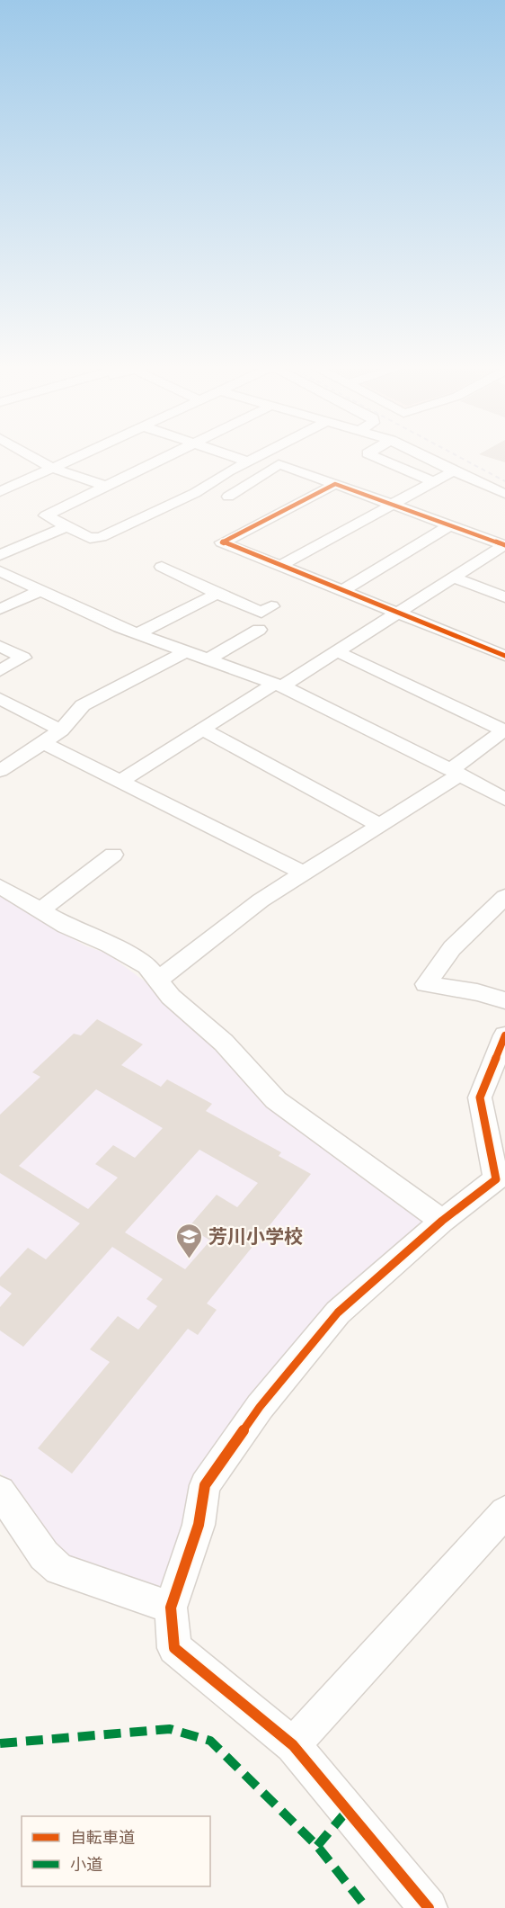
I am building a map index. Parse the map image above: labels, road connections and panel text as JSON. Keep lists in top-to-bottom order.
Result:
{
  "places": {
    "school or university": ["芳川小学校"]
  },
  "legend": ["自転車道", "小道"]
}
